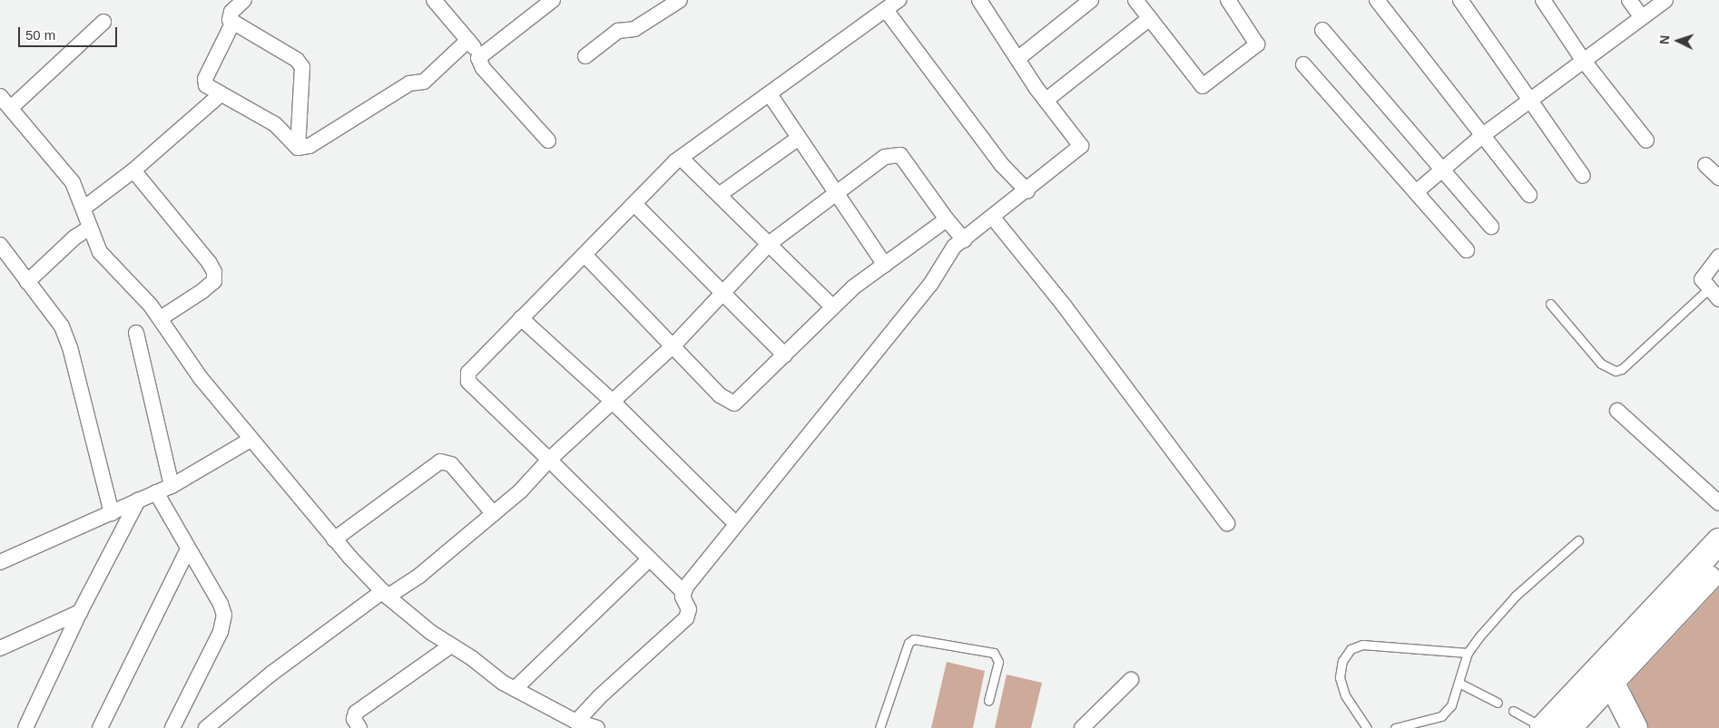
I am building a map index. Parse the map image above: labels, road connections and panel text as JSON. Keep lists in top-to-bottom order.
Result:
{
  "scale_bar": "50 m",
  "north": "left"
}
